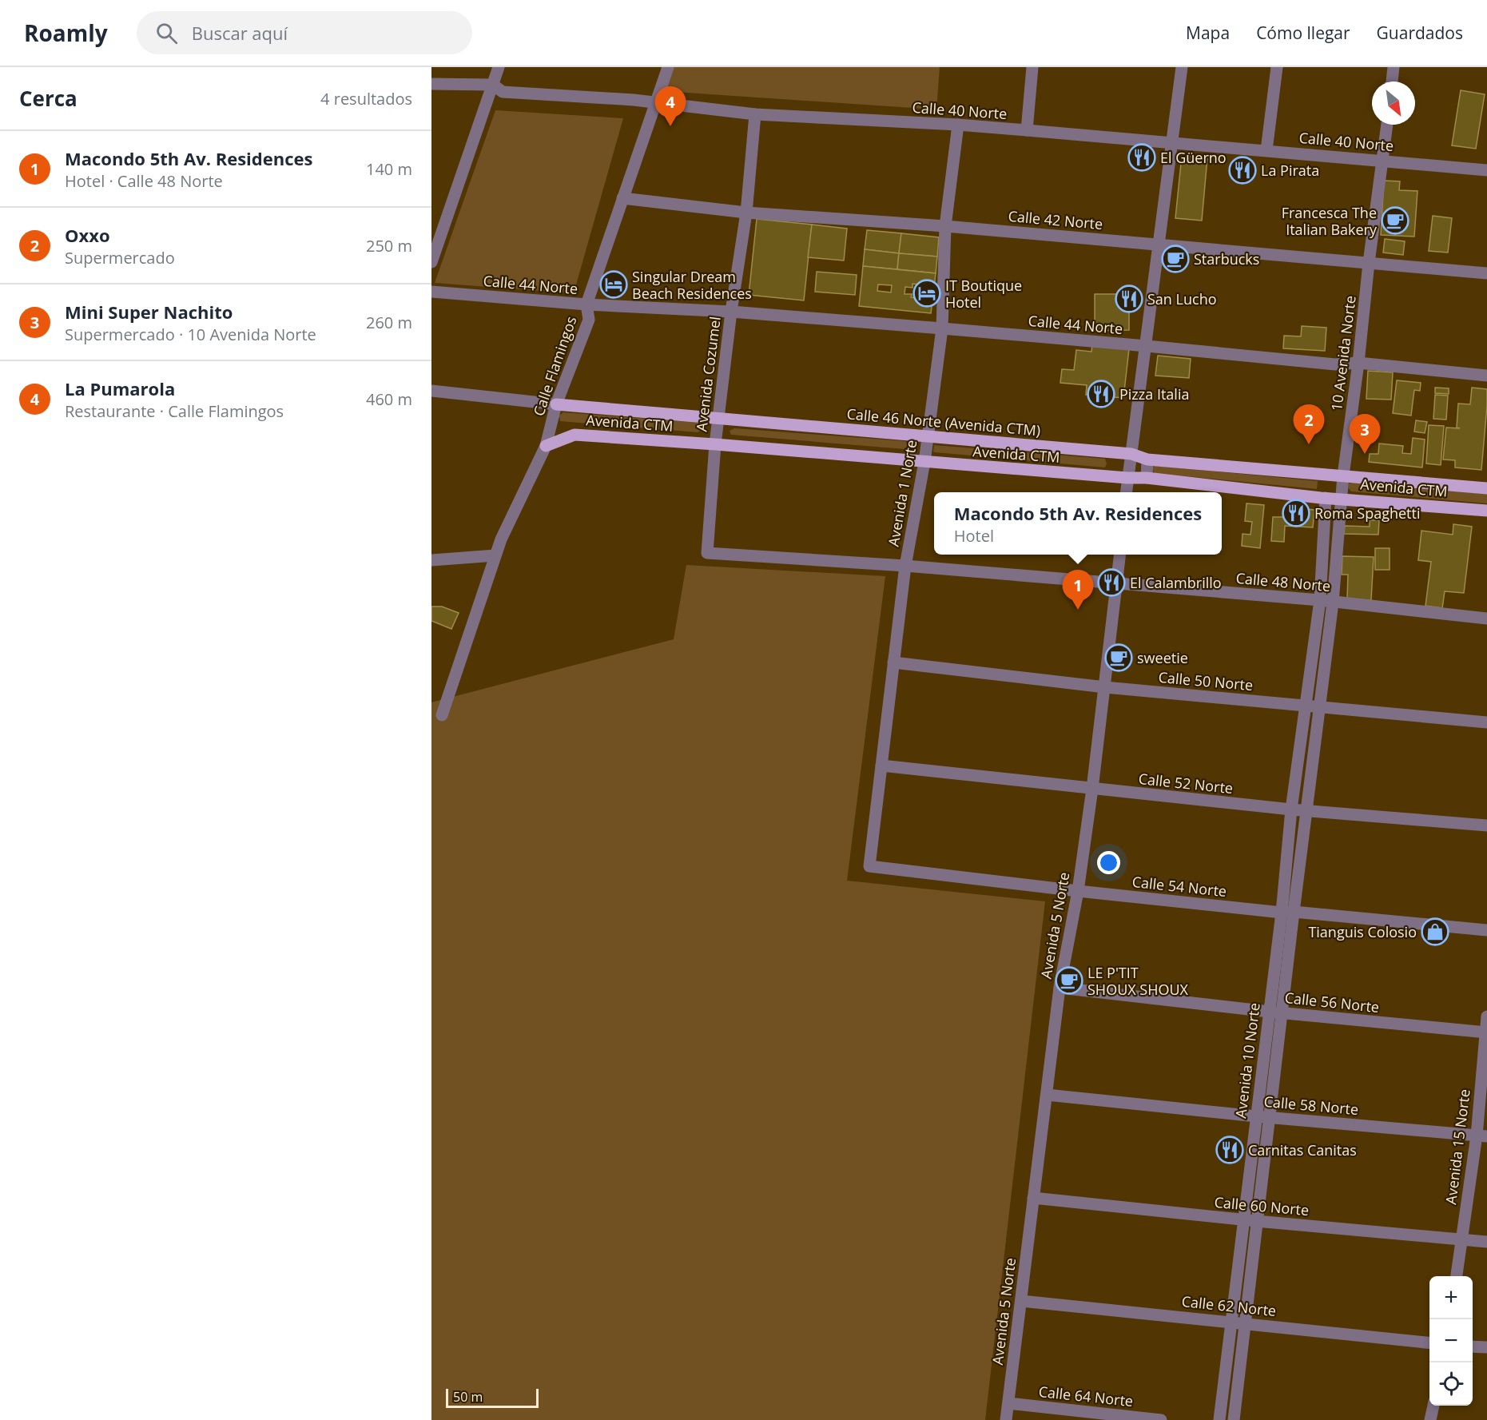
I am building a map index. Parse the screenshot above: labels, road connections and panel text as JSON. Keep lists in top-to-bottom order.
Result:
{
  "streets": {
    "main road": ["Calle 46 Norte (Avenida CTM)", "Avenida CTM"],
    "street": [
      "Calle 40 Norte",
      "Calle 42 Norte",
      "Calle 44 Norte",
      "10 Avenida Norte",
      "Calle Flamingos",
      "Avenida Cozumel",
      "Avenida 1 Norte",
      "Calle 48 Norte",
      "Calle 50 Norte",
      "Calle 52 Norte",
      "Calle 54 Norte",
      "Avenida 5 Norte",
      "Calle 56 Norte",
      "Avenida 10 Norte",
      "Calle 58 Norte",
      "Avenida 15 Norte",
      "Calle 60 Norte",
      "Calle 62 Norte",
      "Calle 64 Norte"
    ]
  },
  "crossings": [
    ["Calle 40 Norte", "10 Avenida Norte"],
    ["Calle 40 Norte", "Calle Flamingos"],
    ["Calle 40 Norte", "Avenida Cozumel"],
    ["Calle 40 Norte", "Avenida 1 Norte"],
    ["Calle 42 Norte", "10 Avenida Norte"],
    ["Calle 42 Norte", "Calle Flamingos"],
    ["Calle 42 Norte", "Avenida Cozumel"],
    ["Calle 42 Norte", "Avenida 1 Norte"],
    ["Calle 44 Norte", "10 Avenida Norte"],
    ["Calle 44 Norte", "Calle Flamingos"],
    ["Calle 44 Norte", "Avenida Cozumel"],
    ["Calle 44 Norte", "Avenida 1 Norte"],
    ["10 Avenida Norte", "Avenida CTM"],
    ["10 Avenida Norte", "Calle 48 Norte"],
    ["10 Avenida Norte", "Calle 50 Norte"],
    ["10 Avenida Norte", "Avenida 10 Norte"],
    ["Calle Flamingos", "Calle 46 Norte (Avenida CTM)"],
    ["Calle Flamingos", "Avenida CTM"],
    ["Avenida Cozumel", "Calle 46 Norte (Avenida CTM)"],
    ["Avenida Cozumel", "Avenida CTM"],
    ["Avenida Cozumel", "Calle 48 Norte"],
    ["Calle 46 Norte (Avenida CTM)", "Avenida CTM"],
    ["Calle 46 Norte (Avenida CTM)", "Avenida 1 Norte"],
    ["Avenida CTM", "Avenida 1 Norte"],
    ["Avenida 1 Norte", "Calle 48 Norte"],
    ["Avenida 1 Norte", "Calle 50 Norte"],
    ["Avenida 1 Norte", "Calle 52 Norte"],
    ["Avenida 1 Norte", "Calle 54 Norte"],
    ["Calle 48 Norte", "Avenida 5 Norte"],
    ["Calle 50 Norte", "Avenida 5 Norte"],
    ["Calle 50 Norte", "Avenida 10 Norte"],
    ["Calle 52 Norte", "Avenida 5 Norte"],
    ["Calle 52 Norte", "Avenida 10 Norte"],
    ["Calle 54 Norte", "Avenida 5 Norte"],
    ["Calle 54 Norte", "Avenida 10 Norte"],
    ["Avenida 5 Norte", "Calle 56 Norte"],
    ["Avenida 5 Norte", "Calle 58 Norte"],
    ["Avenida 5 Norte", "Calle 60 Norte"],
    ["Avenida 5 Norte", "Calle 62 Norte"],
    ["Avenida 5 Norte", "Calle 64 Norte"],
    ["Calle 56 Norte", "Avenida 10 Norte"],
    ["Calle 56 Norte", "Avenida 15 Norte"],
    ["Avenida 10 Norte", "Calle 58 Norte"],
    ["Avenida 10 Norte", "Calle 60 Norte"],
    ["Avenida 10 Norte", "Calle 62 Norte"],
    ["Calle 58 Norte", "Avenida 15 Norte"],
    ["Avenida 15 Norte", "Calle 60 Norte"]
  ],
  "places": {
    "restaurant": [
      "El Güerno",
      "La Pirata",
      "San Lucho",
      "Pizza Italia",
      "Roma Spaghetti",
      "El Calambrillo",
      "Carnitas Canitas"
    ],
    "cafe": [
      "Francesca The Italian Bakery",
      "Starbucks",
      "sweetie",
      "LE P'TIT SHOUX SHOUX"
    ],
    "hotel": ["Singular Dream Beach Residences", "IT Boutique Hotel"],
    "shop": ["Tianguis Colosio"]
  },
  "scale_bar": "50 m",
  "north": "bottom right",
  "page": {
    "header": "Roamly",
    "search": "Buscar aquí",
    "nav": ["Mapa", "Cómo llegar", "Guardados"],
    "heading": ["Cerca", "4 resultados"],
    "pins": [
      "4",
      "2",
      "3",
      "1"
    ],
    "list": [
      {
        "mark": "1",
        "name": "Macondo 5th Av. Residences",
        "note": "Hotel · Calle 48 Norte",
        "value": "140 m"
      },
      {
        "mark": "2",
        "name": "Oxxo",
        "note": "Supermercado",
        "value": "250 m"
      },
      {
        "mark": "3",
        "name": "Mini Super Nachito",
        "note": "Supermercado · 10 Avenida Norte",
        "value": "260 m"
      },
      {
        "mark": "4",
        "name": "La Pumarola",
        "note": "Restaurante · Calle Flamingos",
        "value": "460 m"
      }
    ],
    "popup": ["Macondo 5th Av. Residences", "Hotel"],
    "map_buttons": ["+", "−"],
    "scale": "50 m"
  }
}
